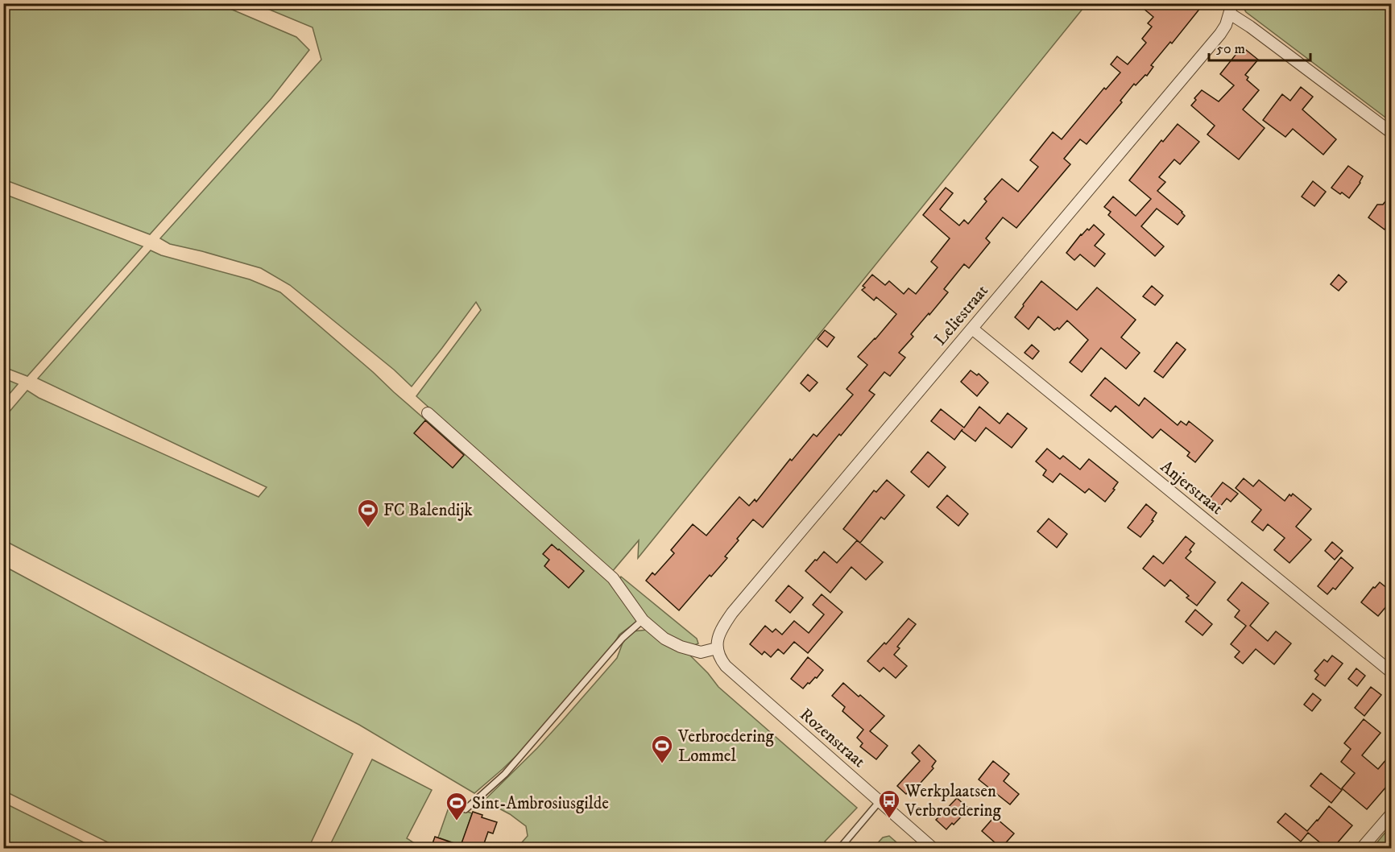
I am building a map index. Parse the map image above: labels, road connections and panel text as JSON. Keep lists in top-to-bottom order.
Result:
{
  "streets": {
    "street": ["Leliestraat", "Anjerstraat", "Rozenstraat"]
  },
  "crossings": [
    ["Leliestraat", "Anjerstraat"],
    ["Leliestraat", "Rozenstraat"]
  ],
  "places": {
    "sports": ["FC Balendijk", "Verbroedering Lommel", "Sint-Ambrosiusgilde"],
    "bus stop": ["Werkplaatsen Verbroedering"]
  },
  "scale_bar": "50 m"
}
